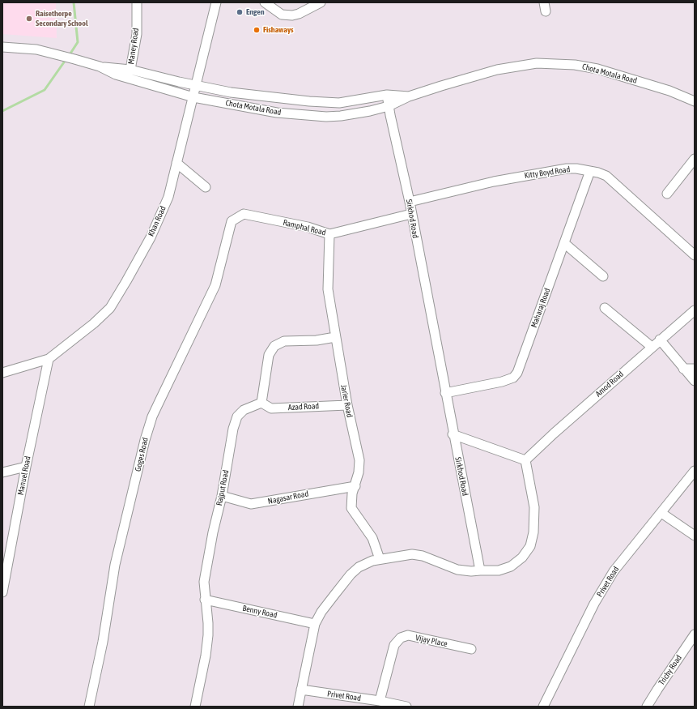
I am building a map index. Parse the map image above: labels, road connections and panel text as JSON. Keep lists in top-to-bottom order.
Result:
{
  "streets": {
    "street": [
      "Maney Road",
      "Chota Motala Road",
      "Kitty Boyd Road",
      "Sirkhod Road",
      "Khan Road",
      "Ramphal Road",
      "Maharaj Road",
      "Amod Road",
      "Jarier Road",
      "Azad Road",
      "Goges Road",
      "Manuel Road",
      "Rajput Road",
      "Nagasar Road",
      "Privet Road",
      "Benny Road",
      "Vijay Place",
      "Trichy Road"
    ]
  },
  "crossings": [
    ["Maney Road", "Chota Motala Road"],
    ["Chota Motala Road", "Sirkhod Road"],
    ["Chota Motala Road", "Khan Road"],
    ["Kitty Boyd Road", "Sirkhod Road"],
    ["Kitty Boyd Road", "Maharaj Road"],
    ["Sirkhod Road", "Ramphal Road"],
    ["Sirkhod Road", "Maharaj Road"],
    ["Khan Road", "Manuel Road"],
    ["Ramphal Road", "Jarier Road"],
    ["Ramphal Road", "Goges Road"],
    ["Jarier Road", "Azad Road"],
    ["Jarier Road", "Nagasar Road"],
    ["Azad Road", "Rajput Road"],
    ["Rajput Road", "Nagasar Road"],
    ["Rajput Road", "Benny Road"],
    ["Privet Road", "Vijay Place"]
  ],
  "places": ["Engen", "Raisethorpe Secondary School", "Fishaways"]
}
